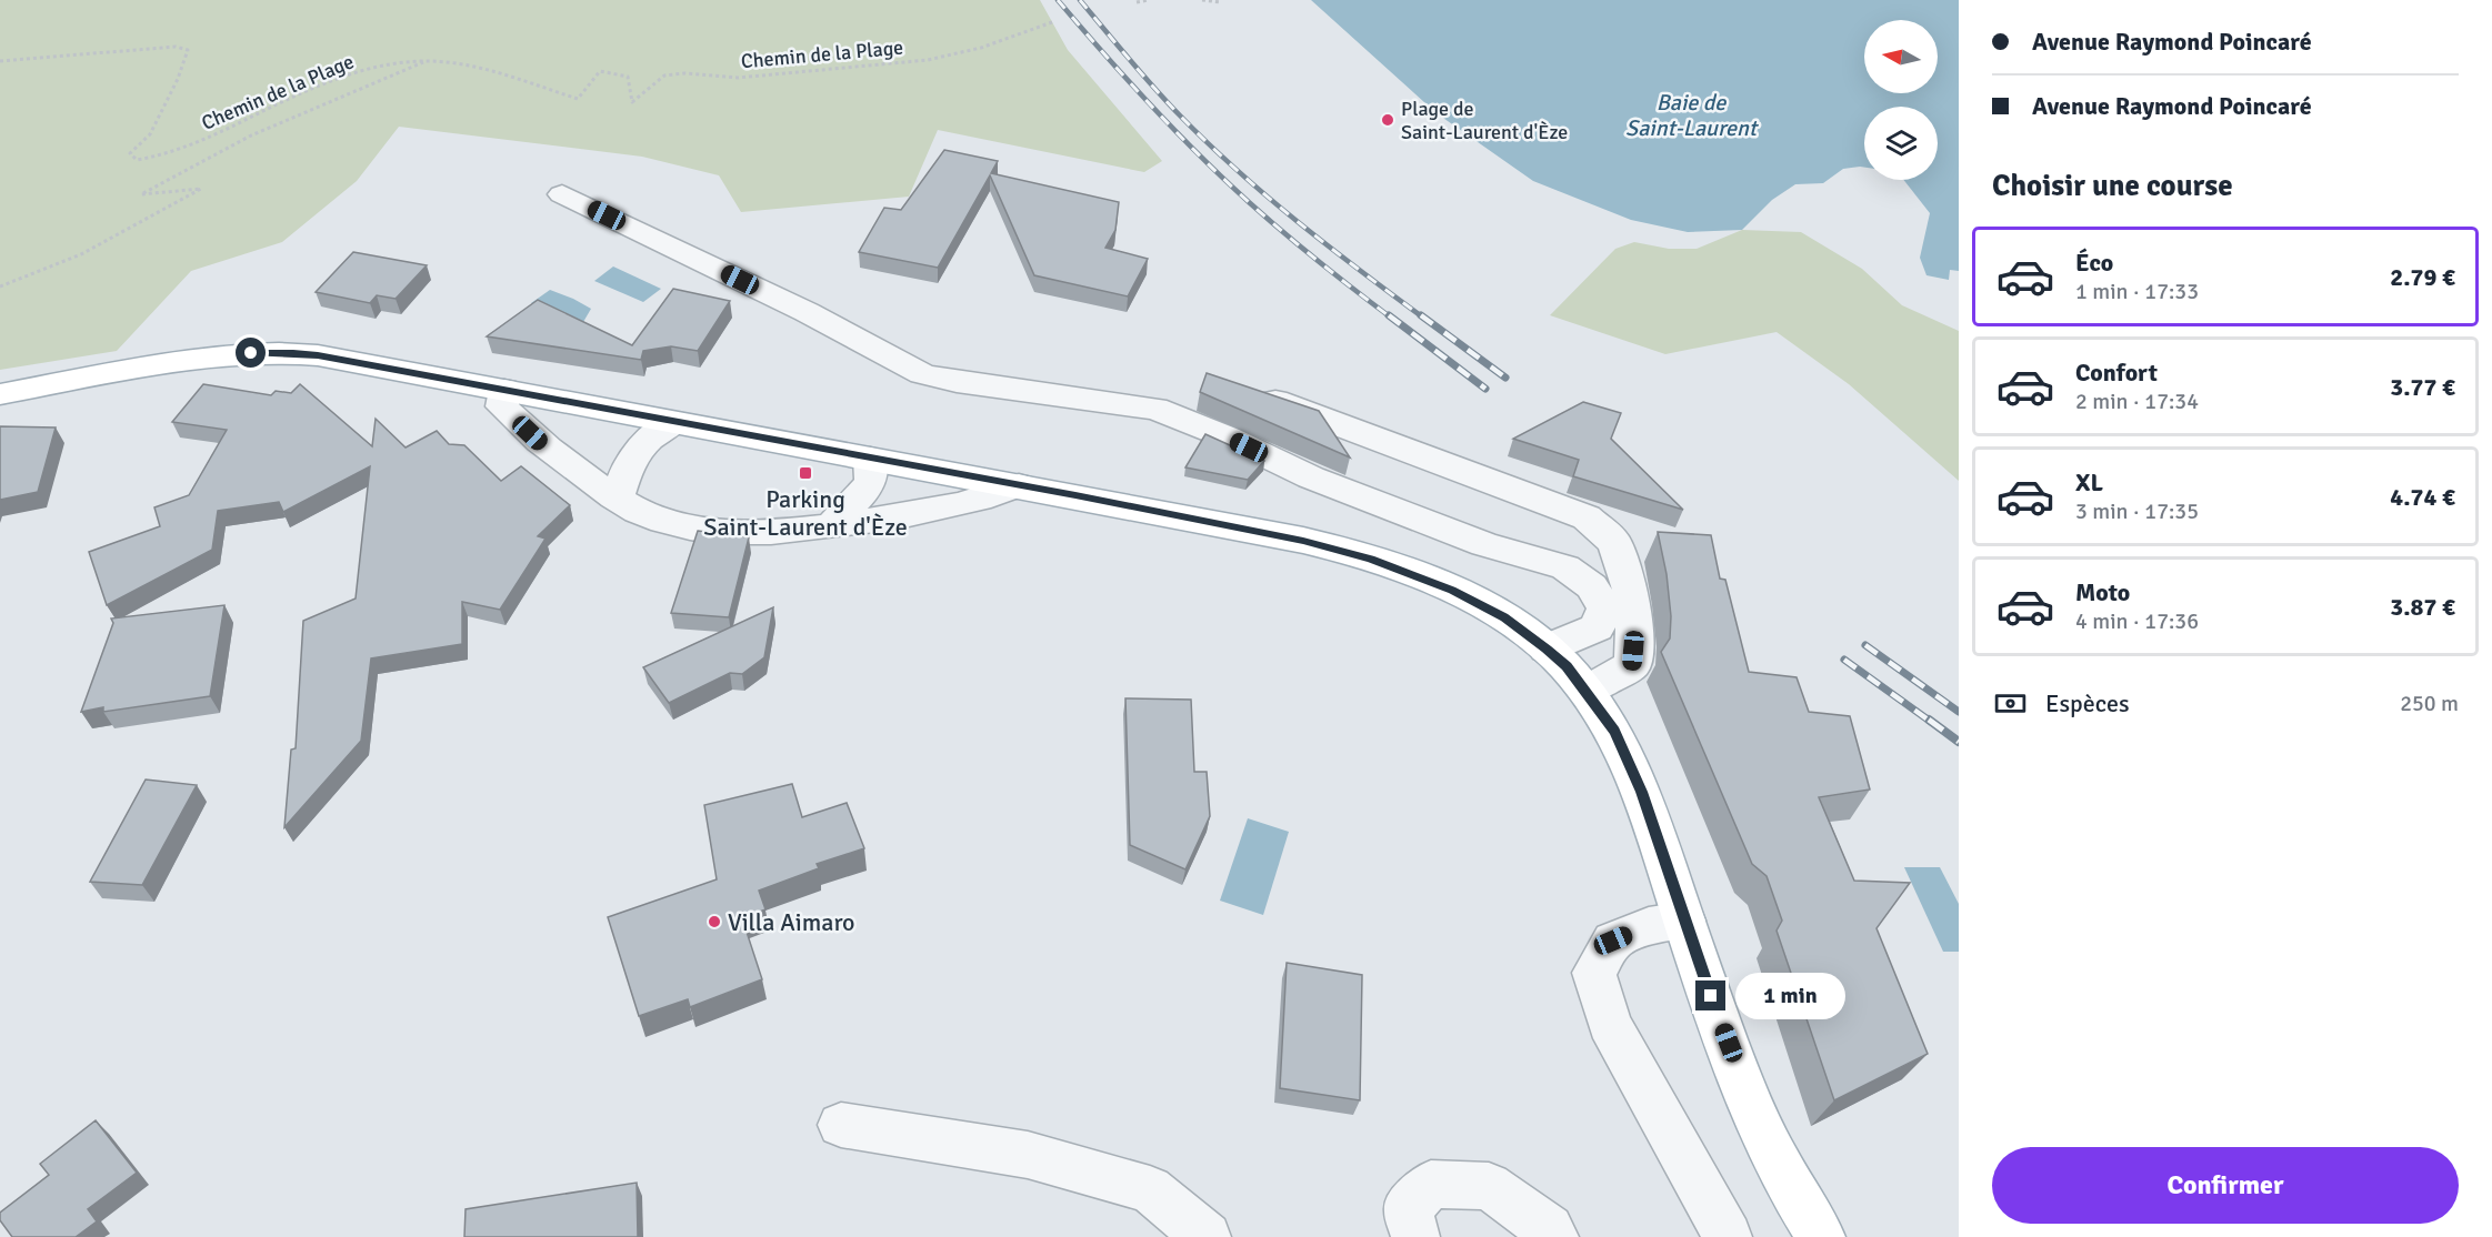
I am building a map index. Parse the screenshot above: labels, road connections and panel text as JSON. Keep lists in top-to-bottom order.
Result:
{
  "streets": {
    "path": ["Chemin de la Plage"]
  },
  "water": ["Baie de Saint-Laurent"],
  "places": {
    "other": ["Plage de Saint-Laurent d'Èze", "Villa Aimaro"],
    "transit": ["Parking Saint-Laurent d'Èze"]
  },
  "north": "left",
  "page": {
    "banner": ["Avenue Raymond Poincaré", "Avenue Raymond Poincaré"],
    "heading": "Choisir une course",
    "list": [
      {
        "name": "Éco",
        "note": "1 min · 17:33",
        "value": "2.79 €"
      },
      {
        "name": "Confort",
        "note": "2 min · 17:34",
        "value": "3.77 €"
      },
      {
        "name": "XL",
        "note": "3 min · 17:35",
        "value": "4.74 €"
      },
      {
        "name": "Moto",
        "note": "4 min · 17:36",
        "value": "3.87 €"
      }
    ],
    "pay": ["Espèces", "250 m"],
    "bubble": "1 min",
    "buttons": "Confirmer"
  }
}
